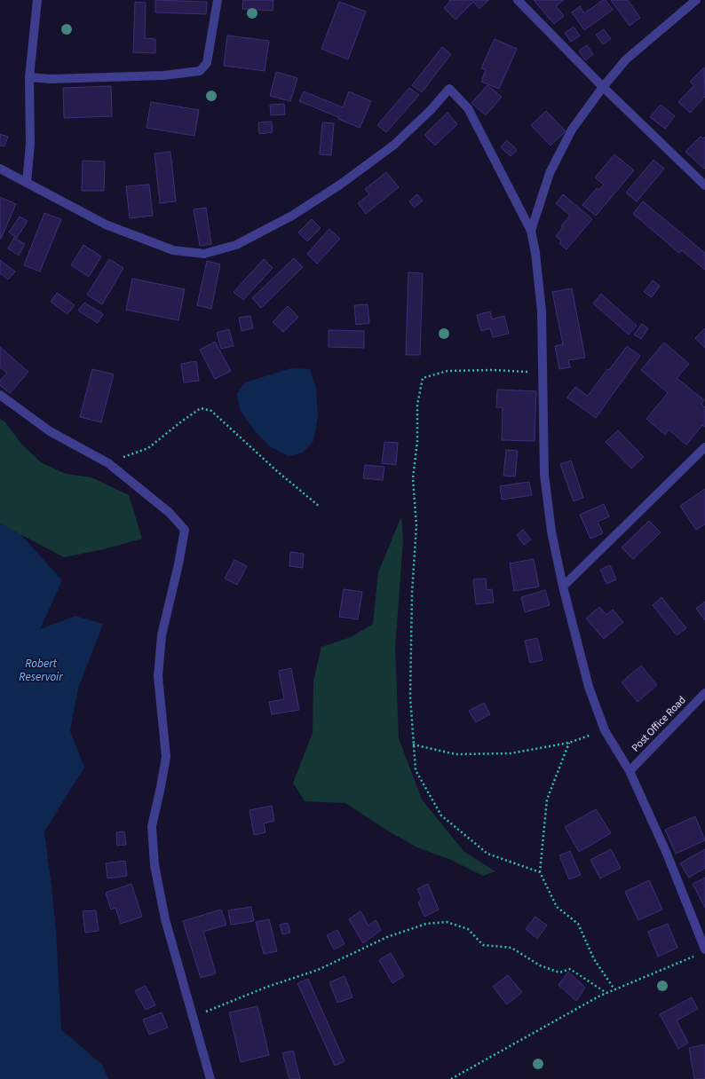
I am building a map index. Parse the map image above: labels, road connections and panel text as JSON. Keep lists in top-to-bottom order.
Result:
{
  "streets": {
    "street": ["Post Office Road"]
  },
  "water": ["Robert Reservoir"]
}
